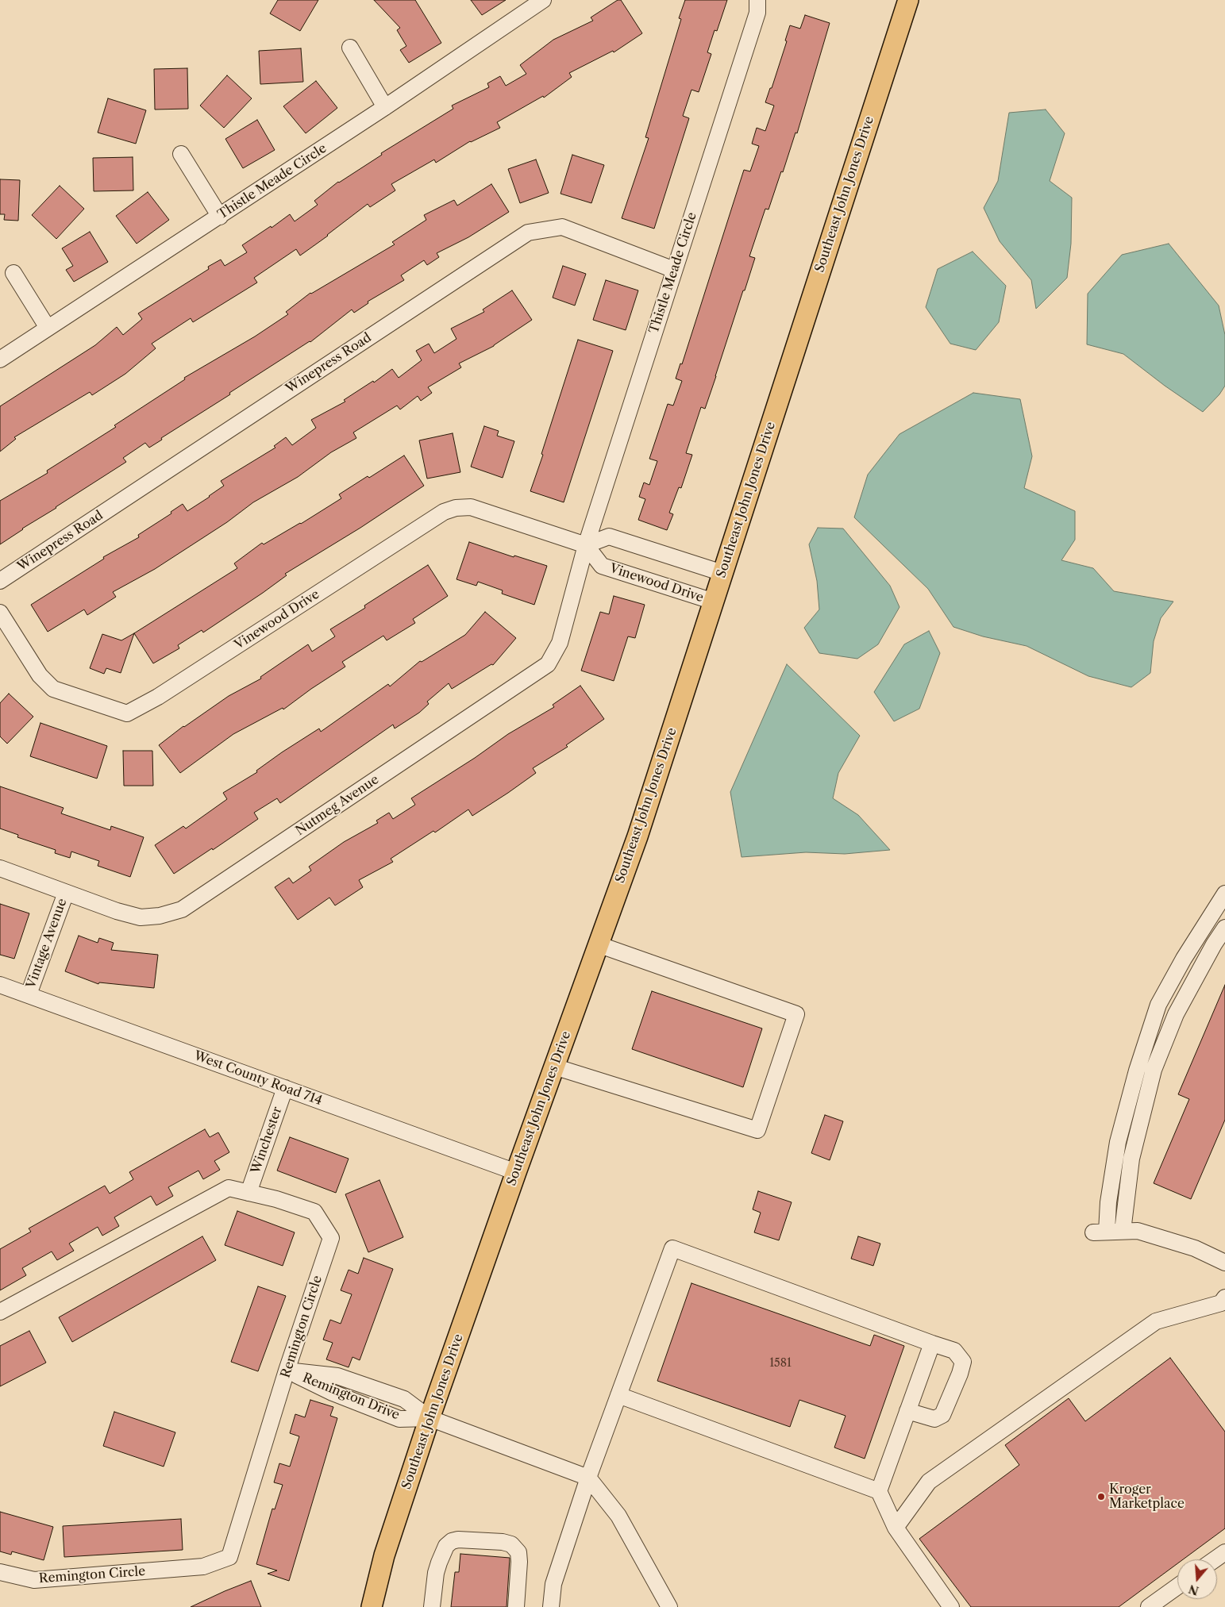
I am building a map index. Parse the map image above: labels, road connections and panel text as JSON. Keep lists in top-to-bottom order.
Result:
{
  "streets": {
    "main road": ["Southeast John Jones Drive"],
    "street": [
      "Thistle Meade Circle",
      "Winepress Road",
      "Vinewood Drive",
      "Nutmeg Avenue",
      "Vintage Avenue",
      "West County Road 714",
      "Winchester",
      "Remington Circle",
      "Remington Drive"
    ]
  },
  "crossings": [
    ["Thistle Meade Circle", "Winepress Road"],
    ["Thistle Meade Circle", "Vinewood Drive"],
    ["Thistle Meade Circle", "Nutmeg Avenue"],
    ["Southeast John Jones Drive", "Vinewood Drive"],
    ["Southeast John Jones Drive", "West County Road 714"],
    ["Southeast John Jones Drive", "Remington Drive"],
    ["Vinewood Drive", "Nutmeg Avenue"],
    ["Nutmeg Avenue", "Vintage Avenue"],
    ["Vintage Avenue", "West County Road 714"],
    ["West County Road 714", "Winchester"],
    ["Winchester", "Remington Circle"],
    ["Remington Circle", "Remington Drive"]
  ],
  "places": ["Kroger Marketplace"],
  "house_numbers": ["1581"],
  "north": "bottom"
}
